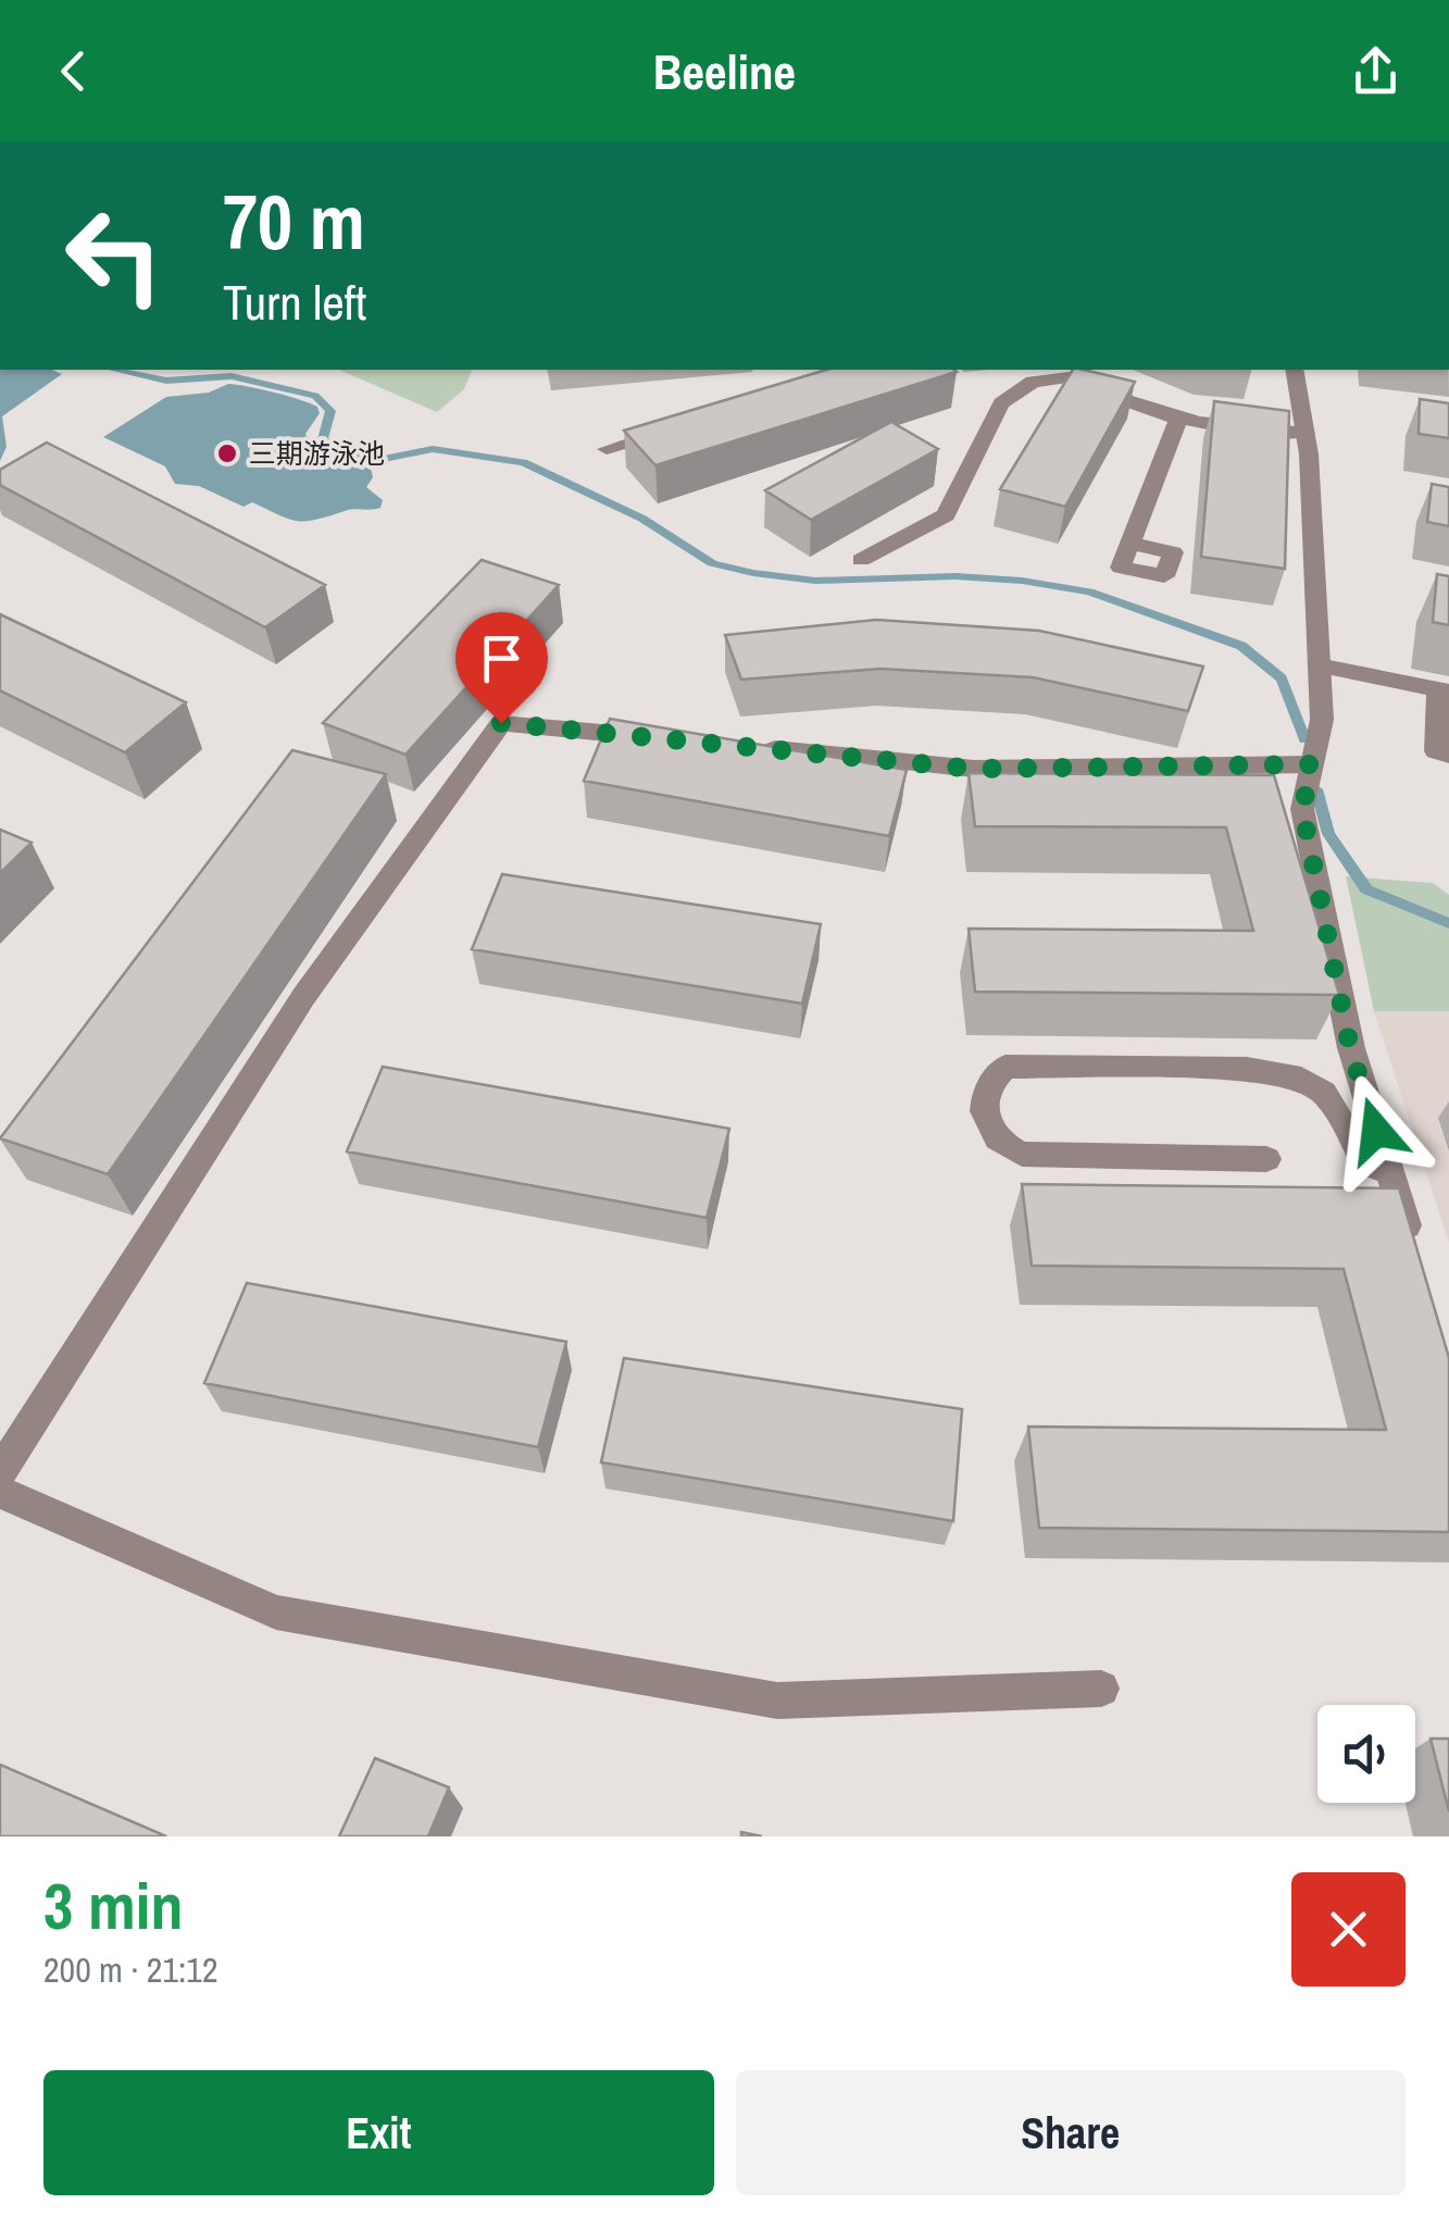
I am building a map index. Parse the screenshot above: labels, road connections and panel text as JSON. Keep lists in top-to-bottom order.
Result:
{
  "places": ["三期游泳池"],
  "page": {
    "header": "Beeline",
    "turn": ["70 m", "Turn left"],
    "heading": ["3 min", "200 m · 21:12"],
    "buttons": ["Exit", "Share"]
  }
}
